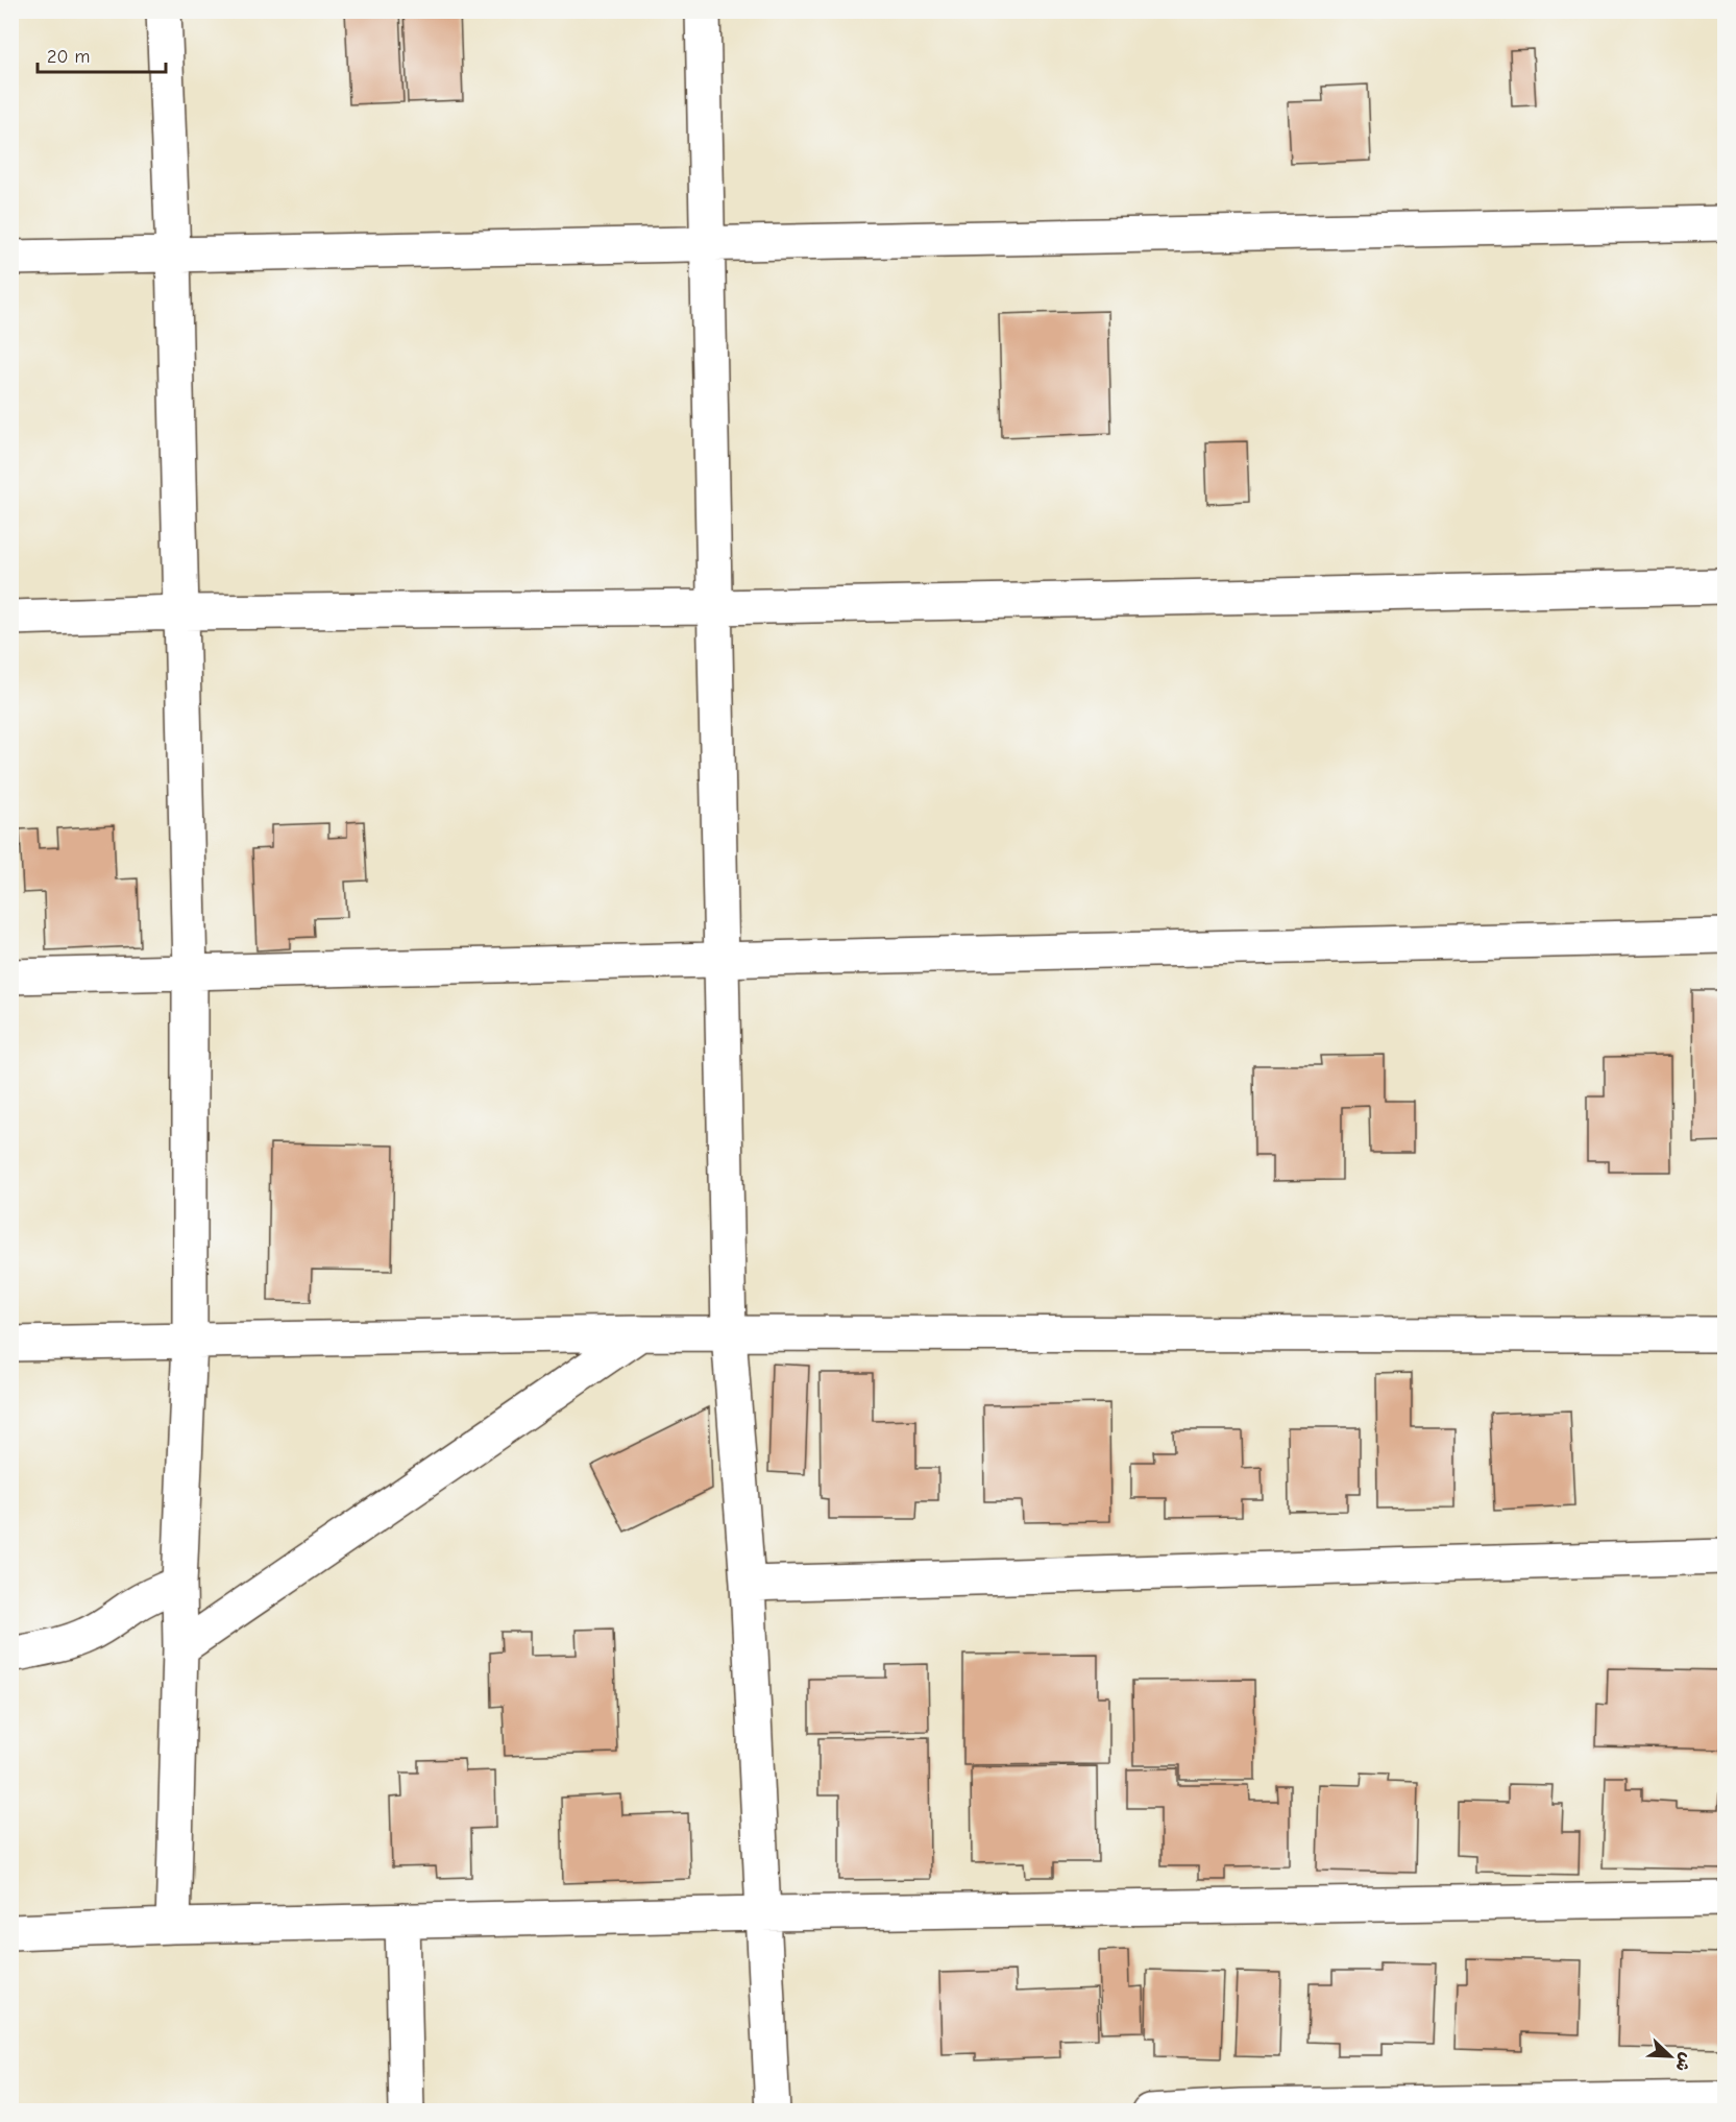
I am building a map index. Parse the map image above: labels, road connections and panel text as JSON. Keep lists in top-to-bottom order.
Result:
{
  "scale_bar": "20 m",
  "north": "bottom right"
}
